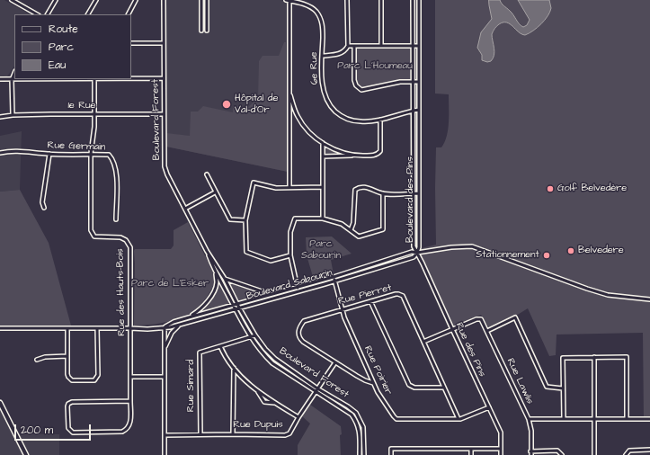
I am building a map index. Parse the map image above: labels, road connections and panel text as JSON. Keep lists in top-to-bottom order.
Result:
{
  "streets": {
    "street": [
      "6e Rue",
      "1e Rue",
      "Boulevard Forest",
      "Rue Germain",
      "Boulevard des Pins",
      "Boulevard Sabourin",
      "Rue des Hauts-Bois",
      "Rue Pierret",
      "Rue des Pins",
      "Rue Poirier",
      "Rue Lawlis",
      "Rue Simard",
      "Rue Dupuis"
    ]
  },
  "crossings": [
    ["6e Rue", "Boulevard des Pins"],
    ["1e Rue", "Boulevard Forest"],
    ["Boulevard Forest", "Boulevard Sabourin"],
    ["Boulevard Forest", "Rue Simard"],
    ["Boulevard Forest", "Rue Dupuis"],
    ["Rue Germain", "Rue des Hauts-Bois"],
    ["Boulevard des Pins", "Boulevard Sabourin"],
    ["Boulevard des Pins", "Rue des Pins"],
    ["Boulevard Sabourin", "Rue des Hauts-Bois"],
    ["Boulevard Sabourin", "Rue des Pins"],
    ["Boulevard Sabourin", "Rue Poirier"],
    ["Rue Pierret", "Rue Poirier"],
    ["Rue Pierret", "Rue Dupuis"],
    ["Rue des Pins", "Rue Poirier"],
    ["Rue des Pins", "Rue Lawlis"],
    ["Rue Simard", "Rue Dupuis"]
  ],
  "parks": ["Parc L'Houmeau", "Parc Sabourin", "Parc de L'Esker"],
  "places": [
    "Hôpital de Val-d’Or",
    "Golf Belvedère",
    "Belvedere",
    "Stationnement"
  ],
  "legend": ["Route", "Parc", "Eau"],
  "scale_bar": "200 m"
}
